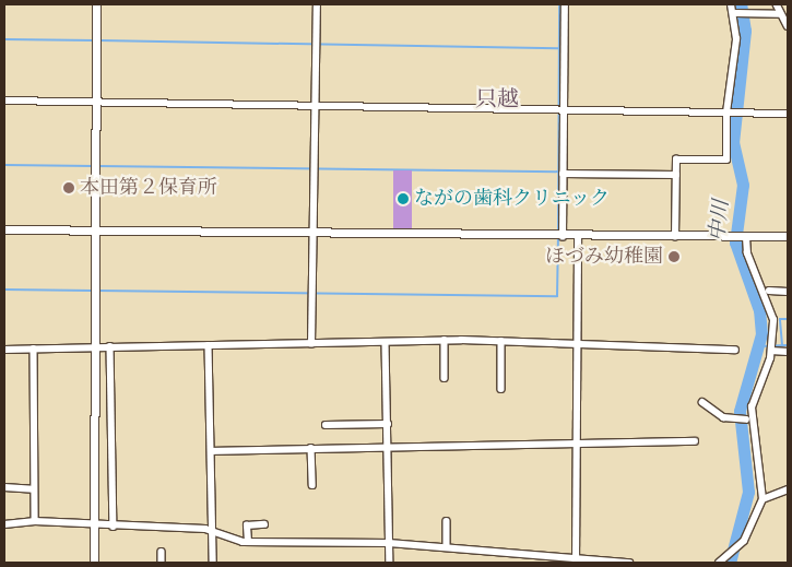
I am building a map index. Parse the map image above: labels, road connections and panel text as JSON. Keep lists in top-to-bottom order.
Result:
{
  "districts": ["只越"],
  "water": ["中川"],
  "places": ["本田第２保育所", "ながの歯科クリニック", "ほづみ幼稚園"]
}
